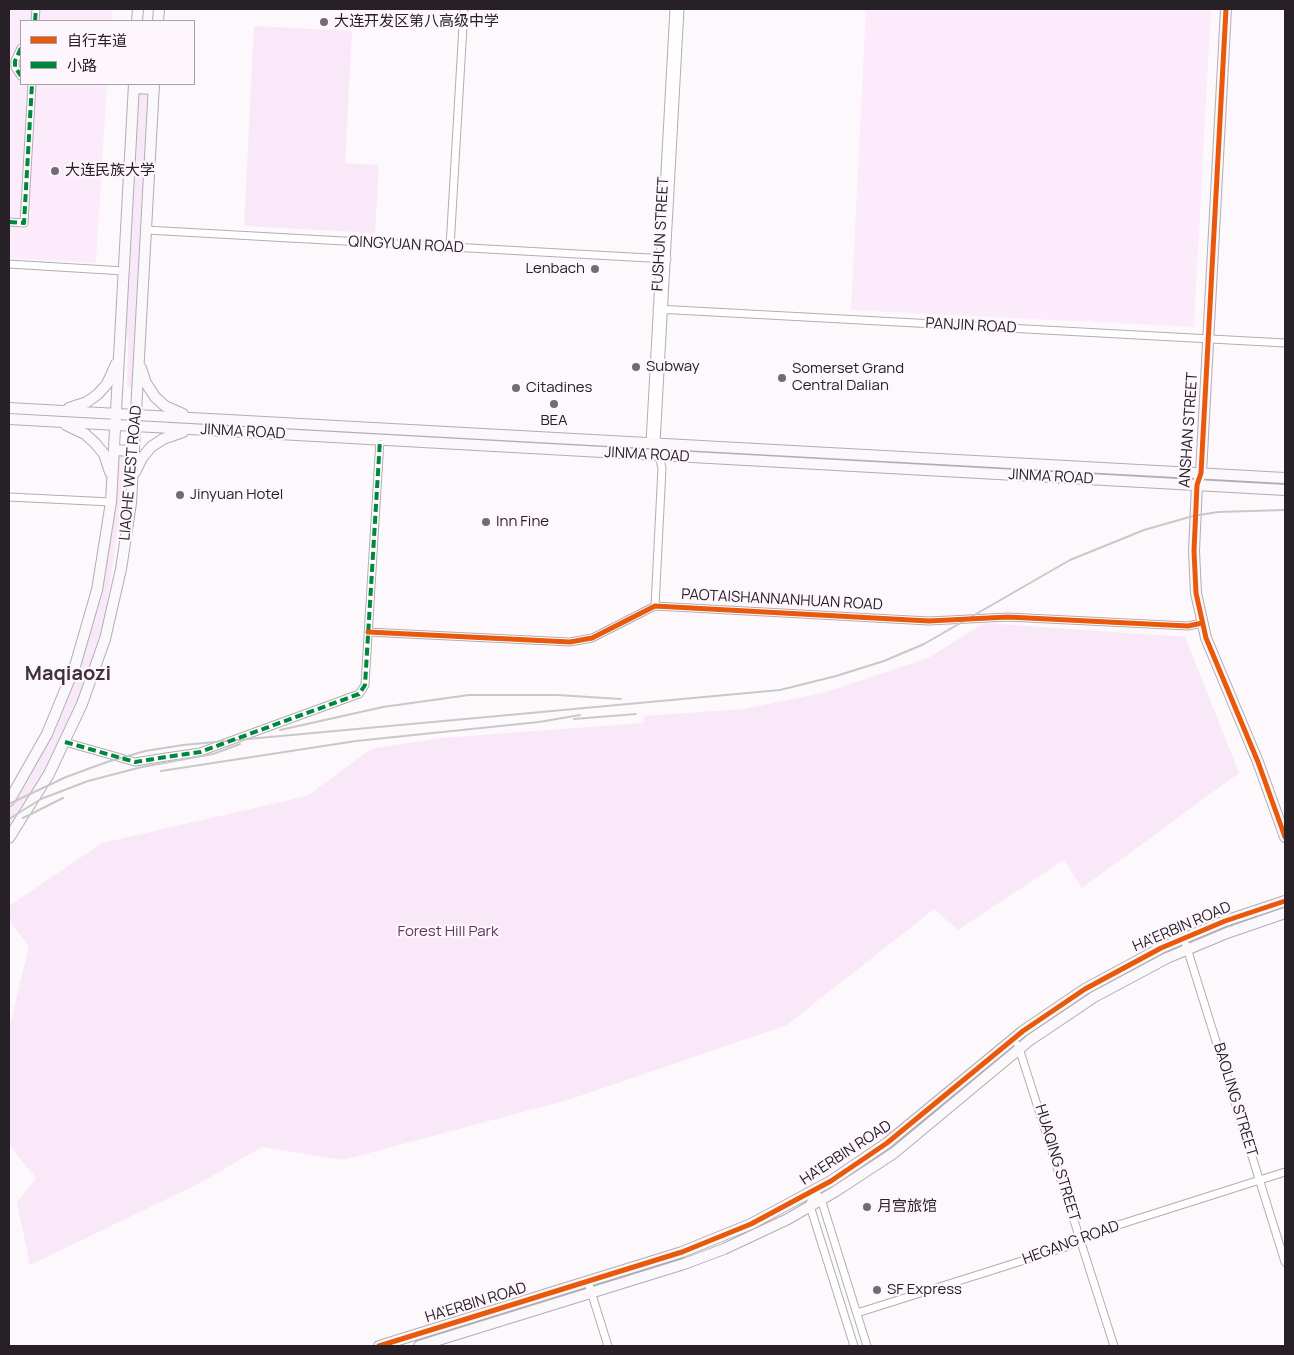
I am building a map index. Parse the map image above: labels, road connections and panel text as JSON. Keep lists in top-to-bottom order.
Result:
{
  "streets": {
    "street": [
      "FUSHUN STREET",
      "QINGYUAN ROAD",
      "PANJIN ROAD",
      "ANSHAN STREET",
      "JINMA ROAD",
      "LIAOHE WEST ROAD",
      "PAOTAISHANNANHUAN ROAD",
      "HA'ERBIN ROAD",
      "BAOLING STREET",
      "HUAQING STREET",
      "HEGANG ROAD"
    ]
  },
  "crossings": [
    ["FUSHUN STREET", "QINGYUAN ROAD"],
    ["FUSHUN STREET", "PANJIN ROAD"],
    ["FUSHUN STREET", "JINMA ROAD"],
    ["FUSHUN STREET", "PAOTAISHANNANHUAN ROAD"],
    ["QINGYUAN ROAD", "LIAOHE WEST ROAD"],
    ["PANJIN ROAD", "ANSHAN STREET"],
    ["ANSHAN STREET", "JINMA ROAD"],
    ["ANSHAN STREET", "PAOTAISHANNANHUAN ROAD"],
    ["JINMA ROAD", "LIAOHE WEST ROAD"],
    ["HA'ERBIN ROAD", "BAOLING STREET"],
    ["HA'ERBIN ROAD", "HUAQING STREET"],
    ["BAOLING STREET", "HEGANG ROAD"],
    ["HUAQING STREET", "HEGANG ROAD"]
  ],
  "districts": ["Maqiaozi"],
  "parks": ["Forest Hill Park"],
  "places": [
    "大连开发区第八高级中学",
    "大连民族大学",
    "Lenbach",
    "Subway",
    "Somerset Grand Central Dalian",
    "Citadines",
    "BEA",
    "Jinyuan Hotel",
    "Inn Fine",
    "月宫旅馆",
    "SF Express"
  ],
  "legend": ["自行车道", "小路"]
}
